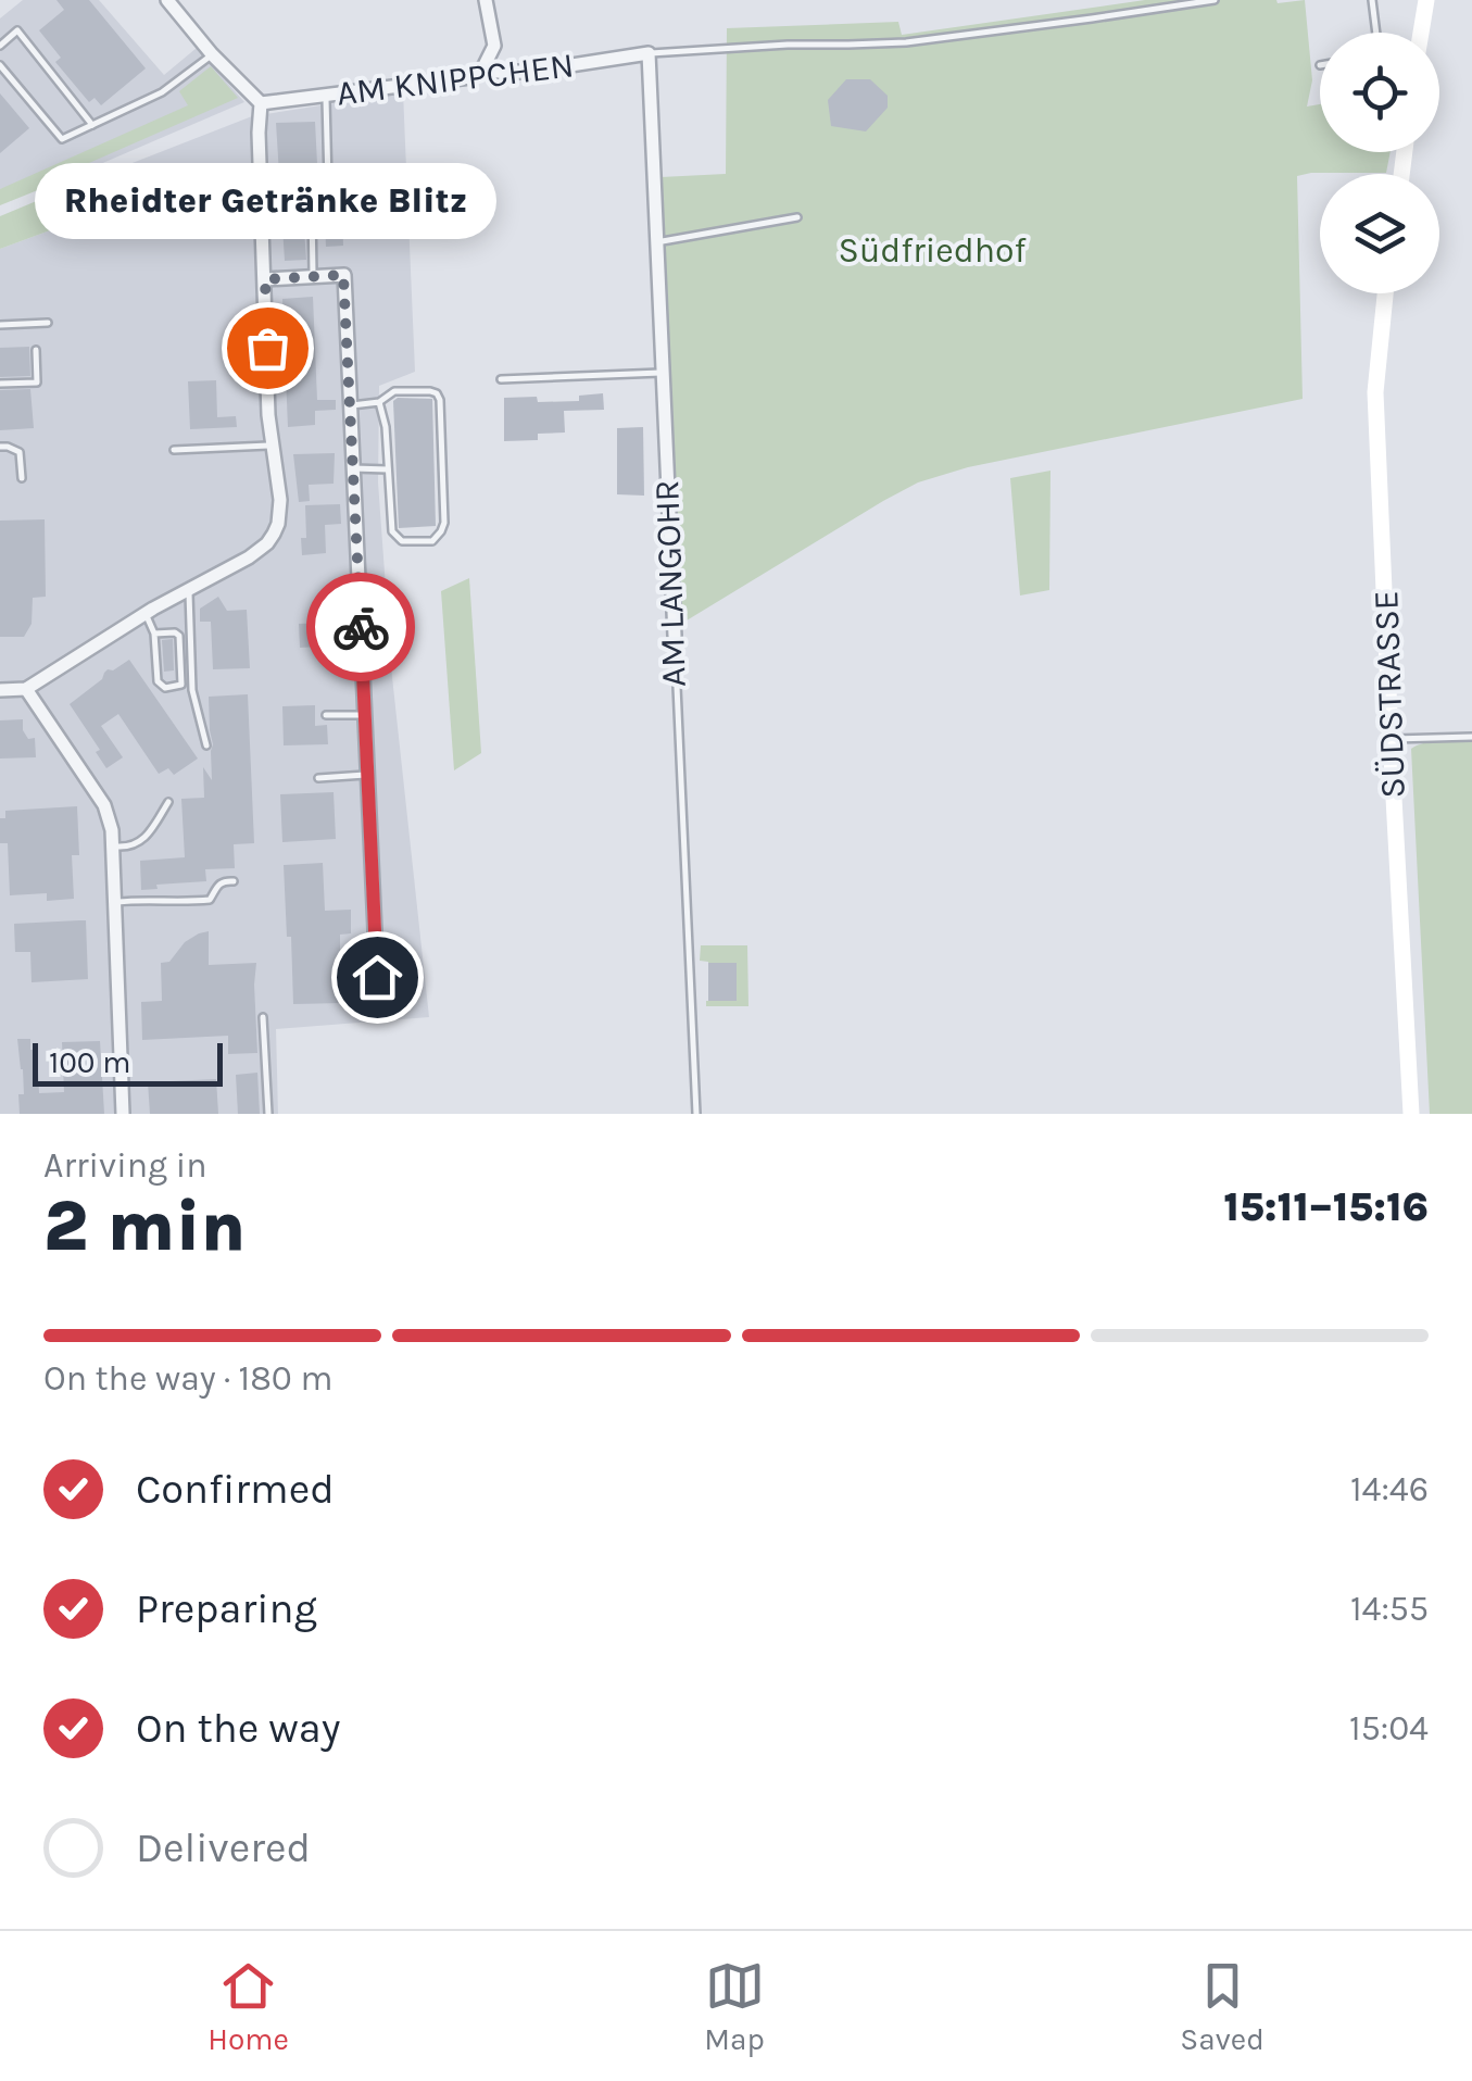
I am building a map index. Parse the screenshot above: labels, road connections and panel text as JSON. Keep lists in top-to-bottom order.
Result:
{
  "streets": {
    "street": ["AM KNIPPCHEN", "AM LANGOHR", "SÜDSTRASSE"]
  },
  "crossings": [
    ["AM KNIPPCHEN", "AM LANGOHR"]
  ],
  "parks": ["Südfriedhof"],
  "places": ["Rheidter Getränke Blitz"],
  "scale_bar": "100 m",
  "page": {
    "bubble": "Rheidter Getränke Blitz",
    "scale": "100 m",
    "heading": ["2 min", "Arriving in", "15:11–15:16"],
    "bar": "On the way · 180 m",
    "list": [
      ["Confirmed", "14:46"],
      ["Preparing", "14:55"],
      ["On the way", "15:04"],
      "Delivered"
    ],
    "tabs": ["Home", "Map", "Saved"]
  }
}
